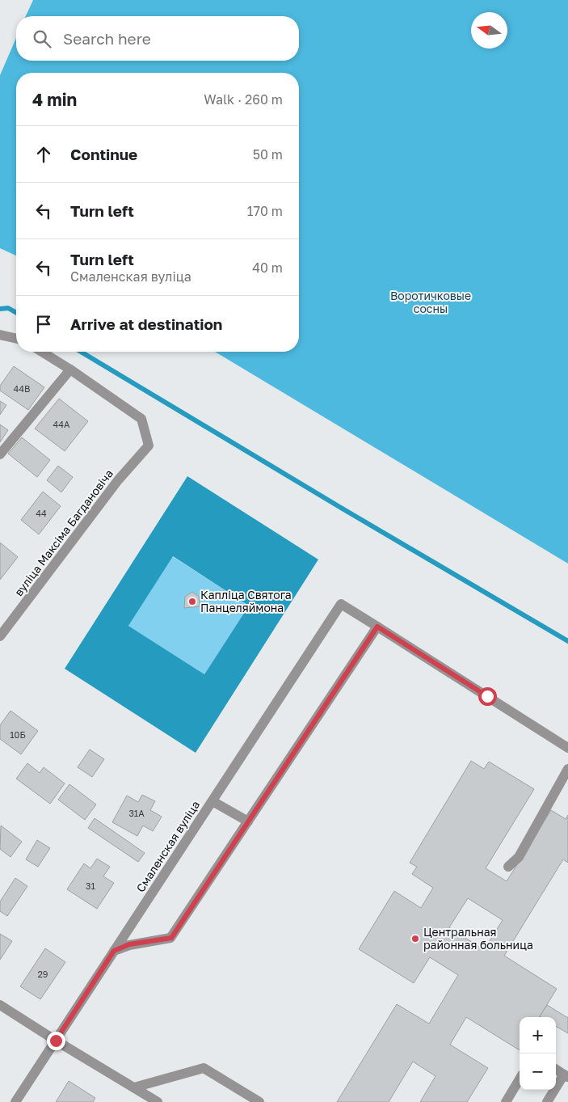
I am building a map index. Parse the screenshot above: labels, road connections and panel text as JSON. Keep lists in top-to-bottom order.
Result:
{
  "streets": {
    "street": ["вуліца Максіма Багдановіча", "Смаленская вуліца"]
  },
  "parks": ["Воротичковые сосны"],
  "places": ["Капліца Святога Панцеляймона", "Центральная районная больница"],
  "house_numbers": [
    "44В",
    "44А",
    "44",
    "10Б",
    "31А",
    "31",
    "29"
  ],
  "north": "left",
  "page": {
    "search": "Search here",
    "heading": ["4 min", "Walk · 260 m"],
    "list": [
      ["Continue", "50 m"],
      ["Turn left", "170 m"],
      ["Turn left", "Смаленская вуліца", "40 m"],
      "Arrive at destination"
    ],
    "map_buttons": ["+", "−"]
  }
}
